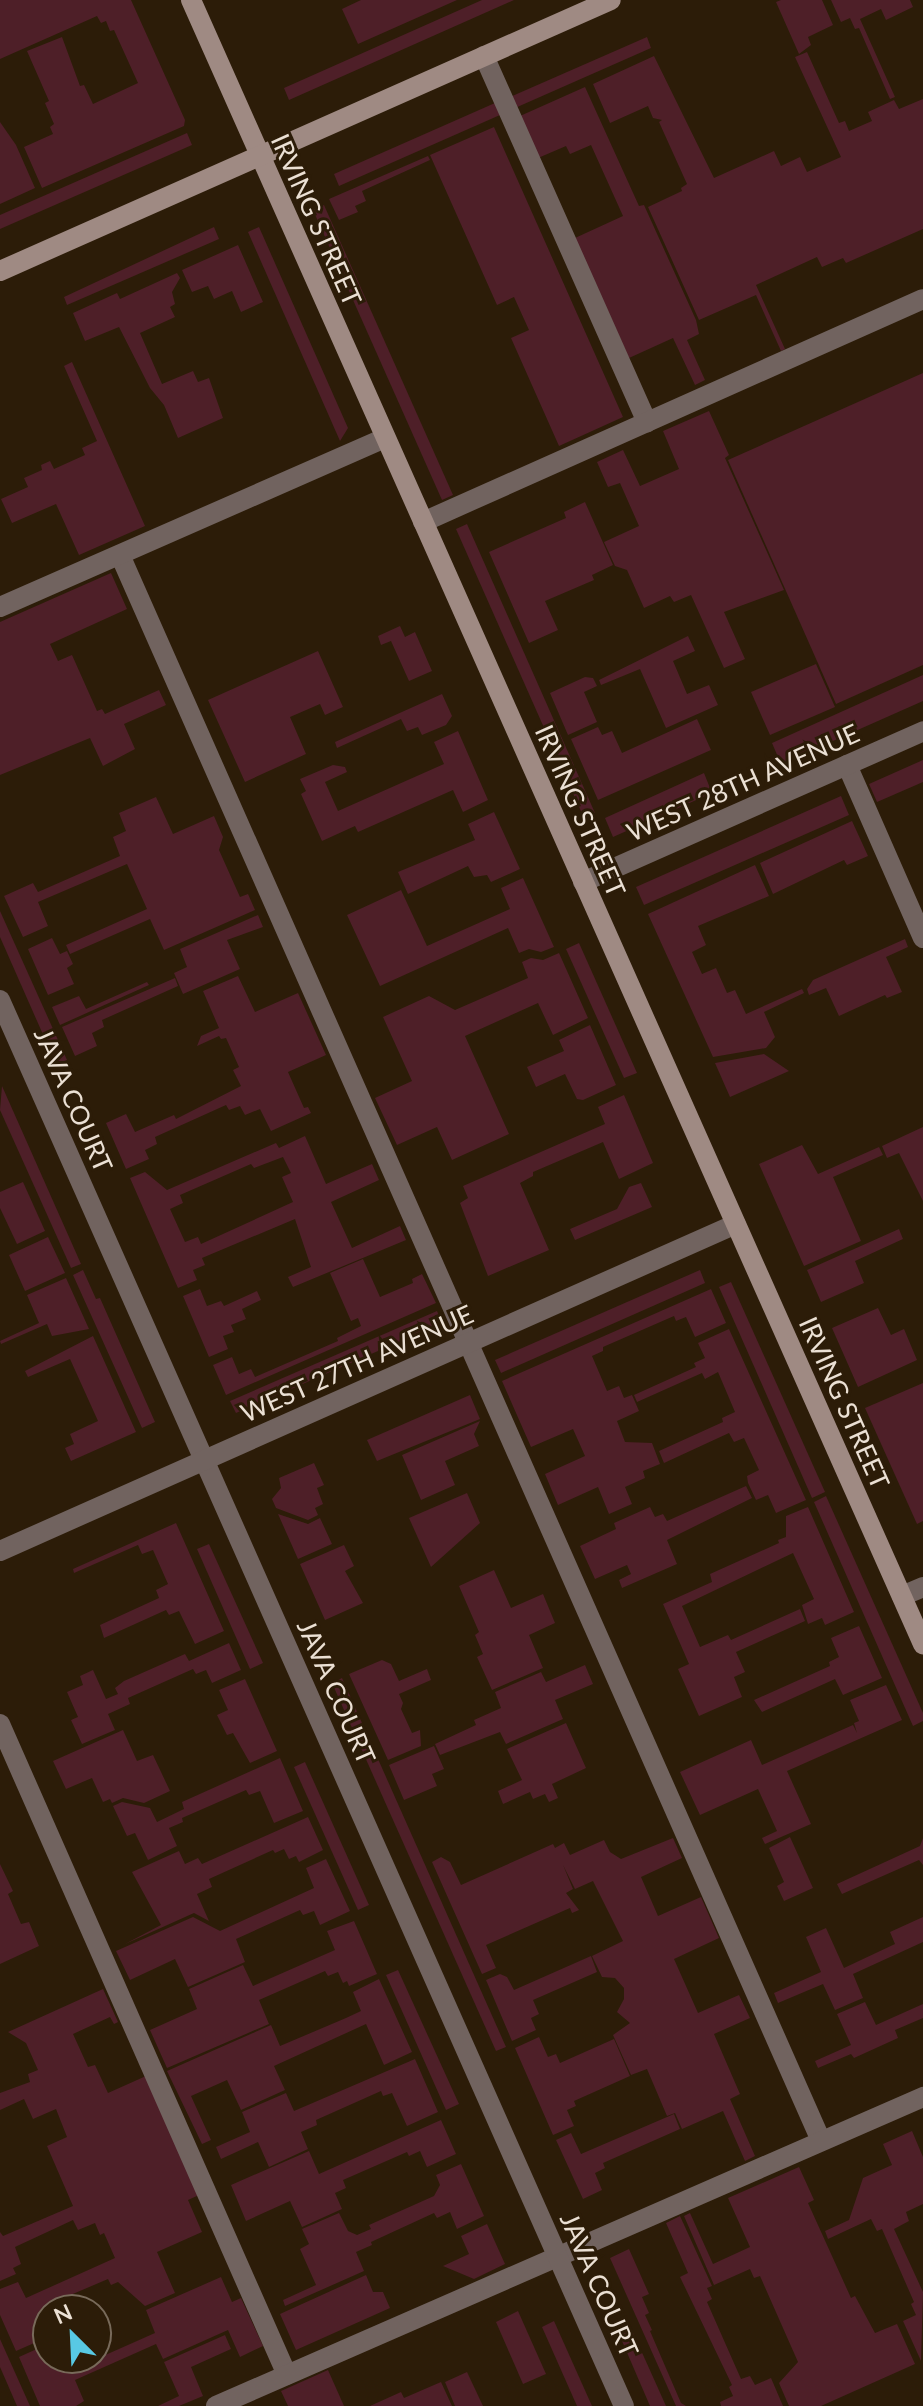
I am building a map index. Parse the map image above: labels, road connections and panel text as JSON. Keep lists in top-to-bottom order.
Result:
{
  "streets": {
    "street": [
      "IRVING STREET",
      "WEST 28TH AVENUE",
      "JAVA COURT",
      "WEST 27TH AVENUE"
    ]
  },
  "crossings": [
    ["IRVING STREET", "WEST 28TH AVENUE"],
    ["IRVING STREET", "WEST 27TH AVENUE"],
    ["JAVA COURT", "WEST 27TH AVENUE"]
  ],
  "north": "top left"
}
